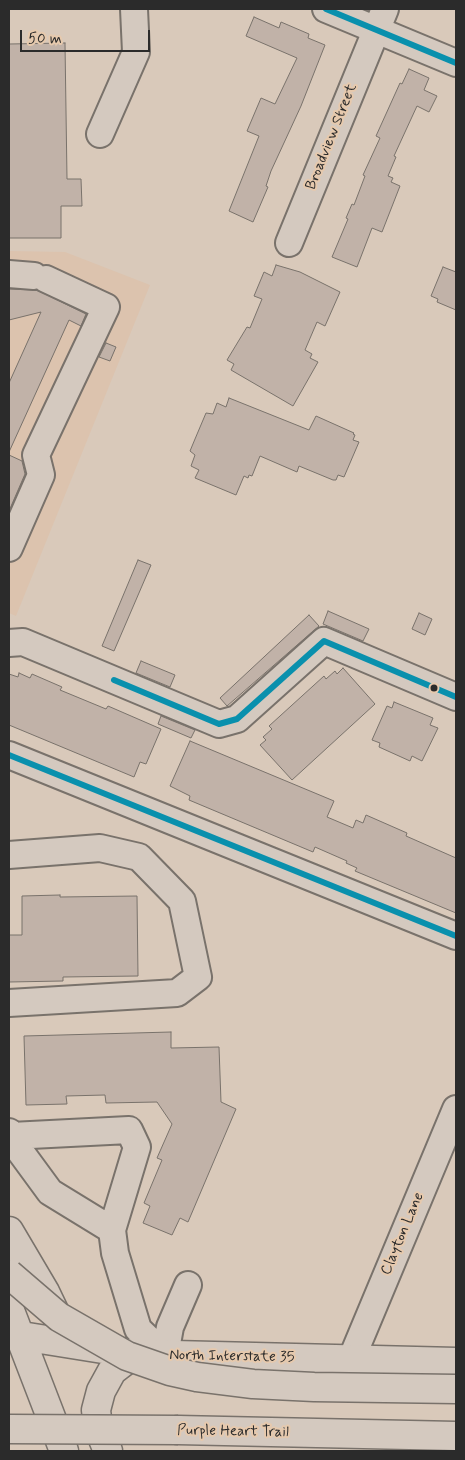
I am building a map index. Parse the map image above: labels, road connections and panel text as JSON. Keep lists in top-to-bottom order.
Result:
{
  "streets": {
    "main road": ["North Interstate 35", "Purple Heart Trail"],
    "street": ["Broadview Street", "Clayton Lane"]
  },
  "crossings": [
    ["Clayton Lane", "North Interstate 35"]
  ],
  "scale_bar": "50 m"
}
